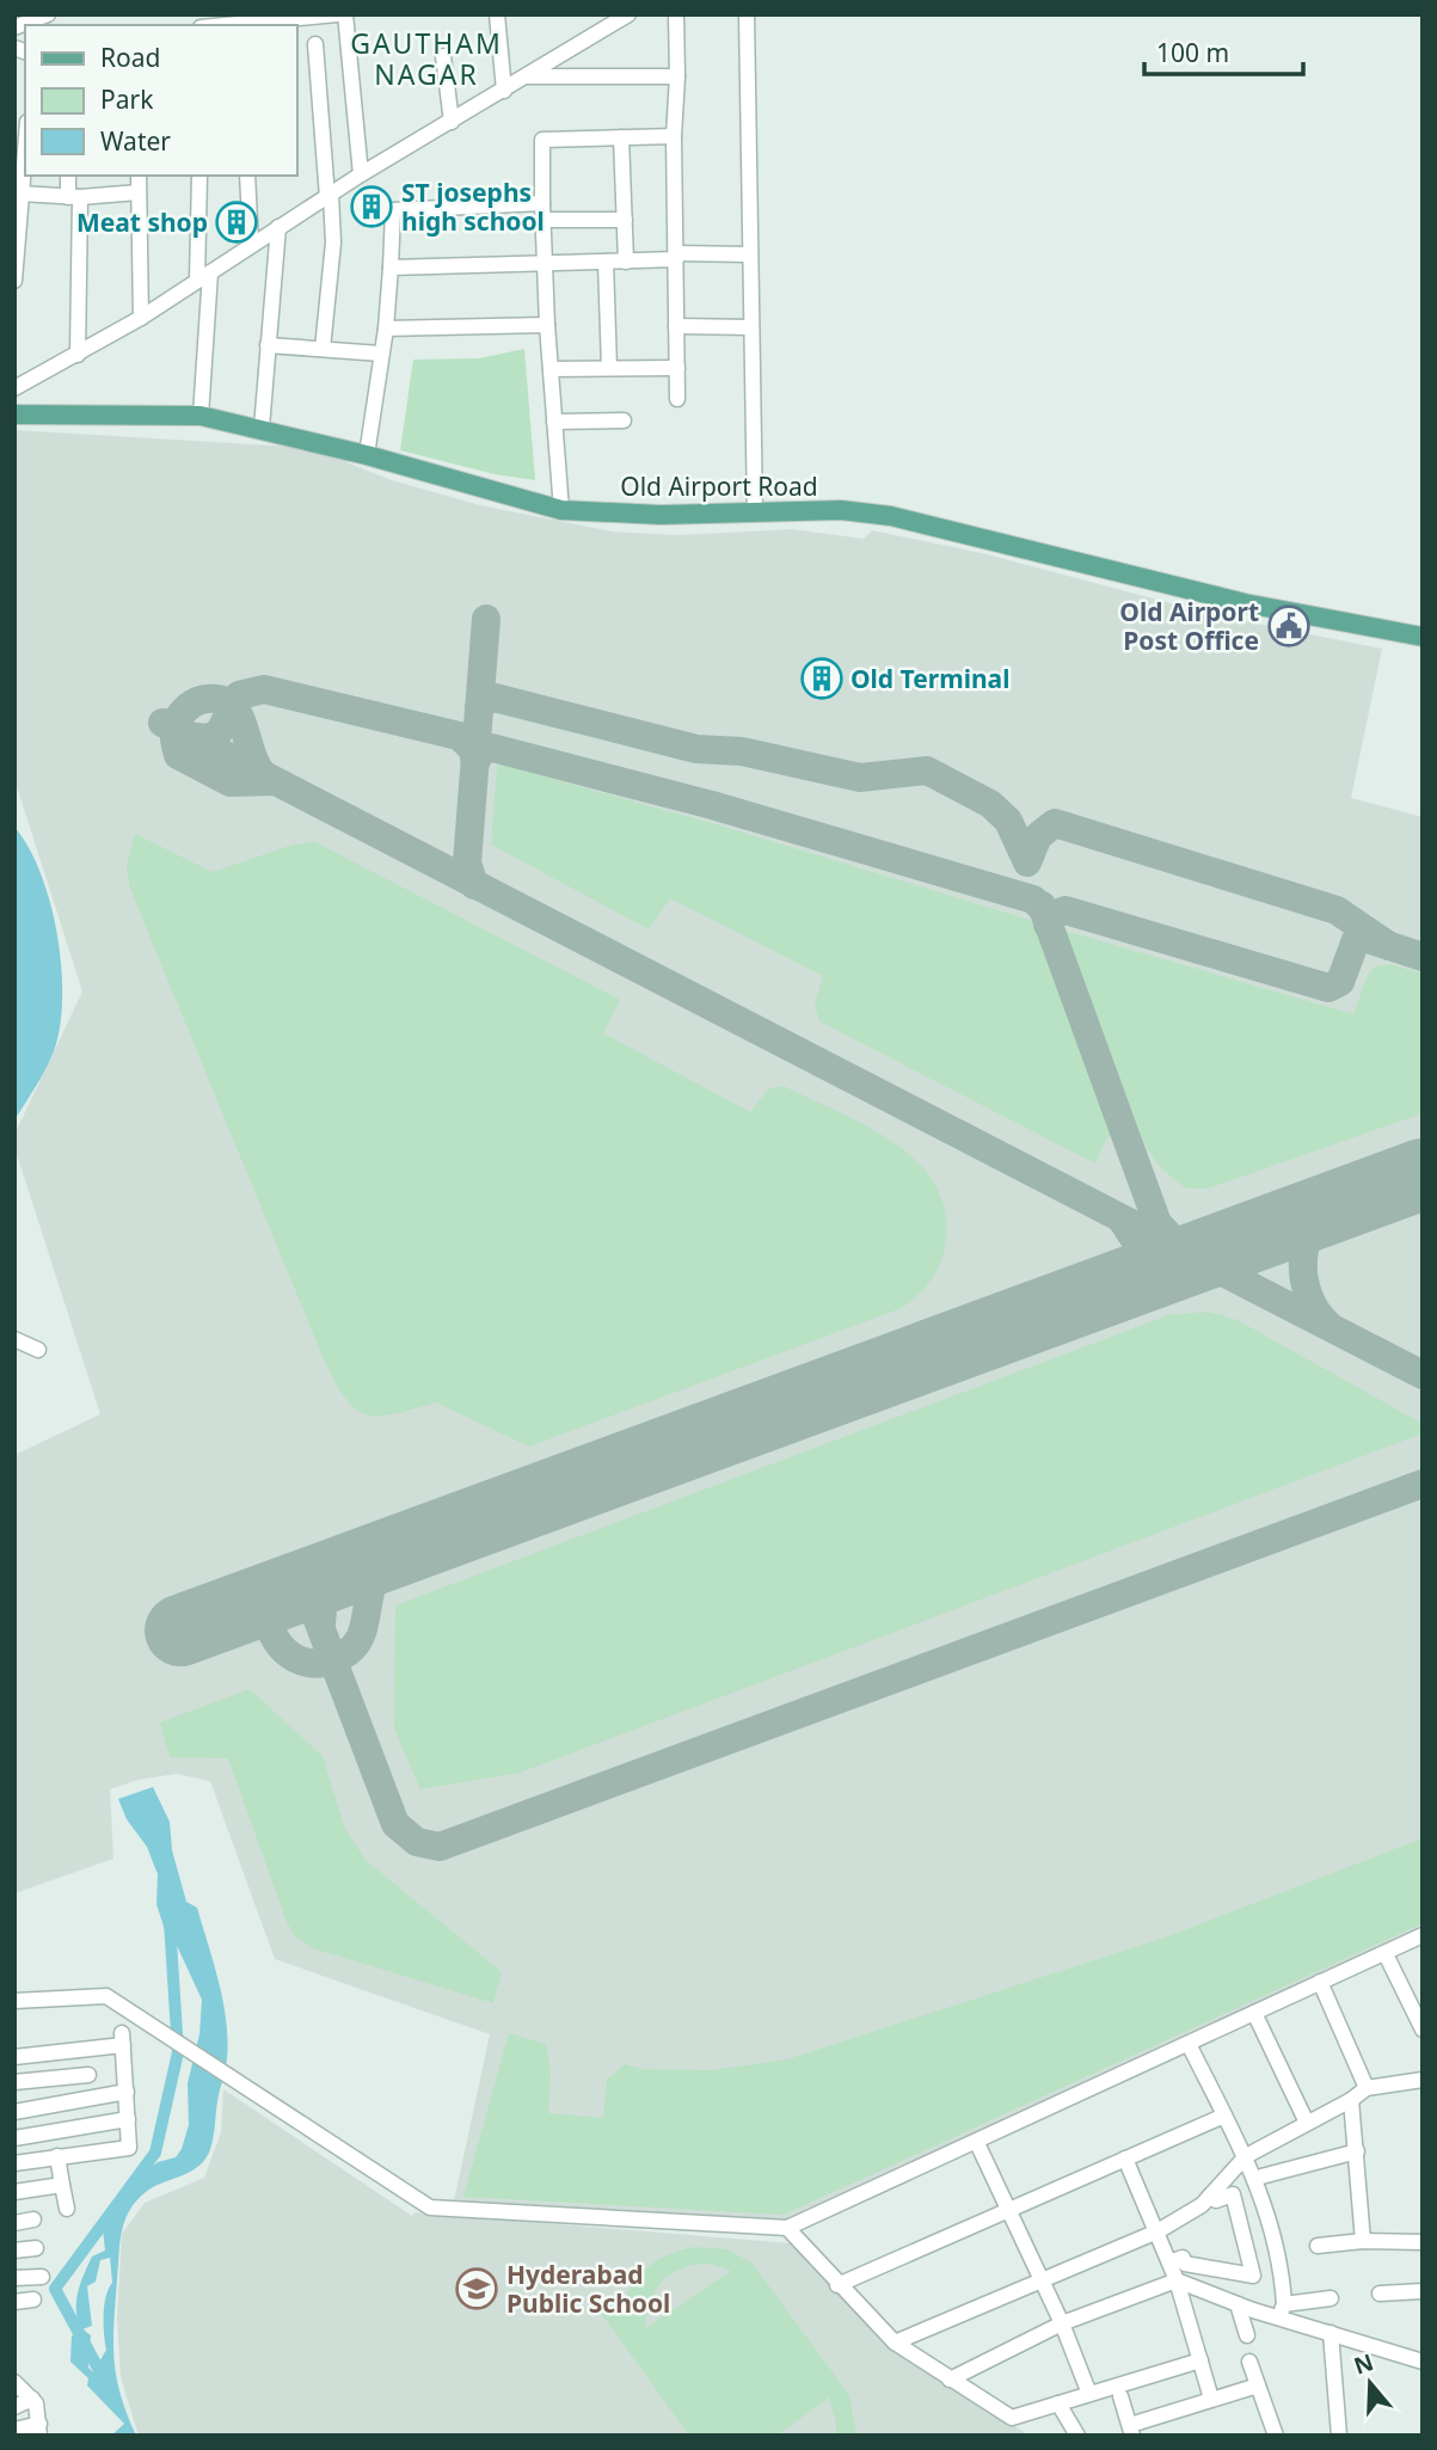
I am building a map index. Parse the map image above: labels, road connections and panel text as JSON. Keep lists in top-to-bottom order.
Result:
{
  "streets": {
    "main road": ["Old Airport Road"]
  },
  "districts": ["GAUTHAM NAGAR"],
  "places": {
    "building": ["ST josephs high school", "Meat shop", "Old Terminal"],
    "public building": ["Old Airport Post Office"],
    "school or university": ["Hyderabad Public School"]
  },
  "legend": ["Road", "Park", "Water"],
  "scale_bar": "100 m",
  "north": "top"
}
